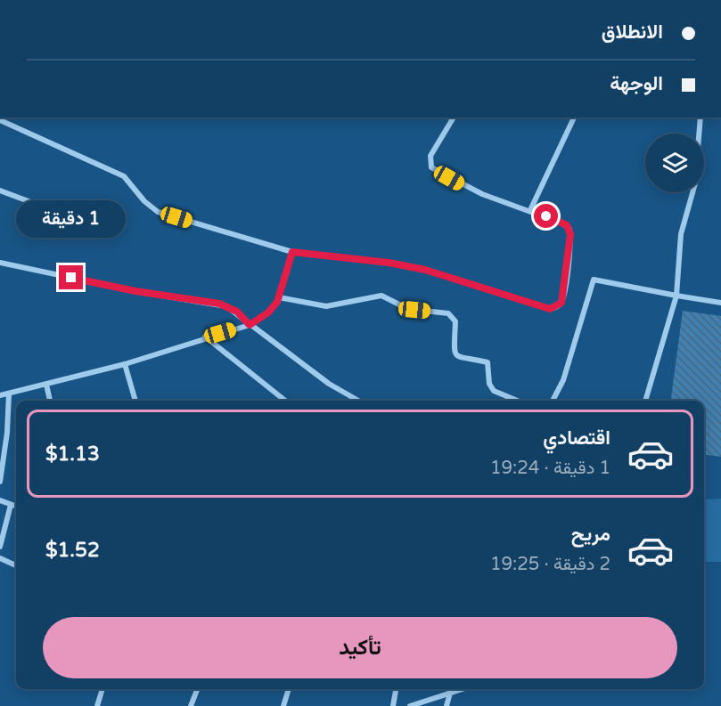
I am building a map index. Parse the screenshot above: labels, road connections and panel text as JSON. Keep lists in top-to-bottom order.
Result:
{
  "page": {
    "banner": ["الانطلاق", "الوجهة"],
    "bubble": "1 دقيقة",
    "list": [
      {
        "name": "اقتصادي",
        "note": "1 دقيقة · 19:24",
        "value": "$1.13"
      },
      {
        "name": "مريح",
        "note": "2 دقيقة · 19:25",
        "value": "$1.52"
      }
    ],
    "buttons": "تأكيد"
  }
}
